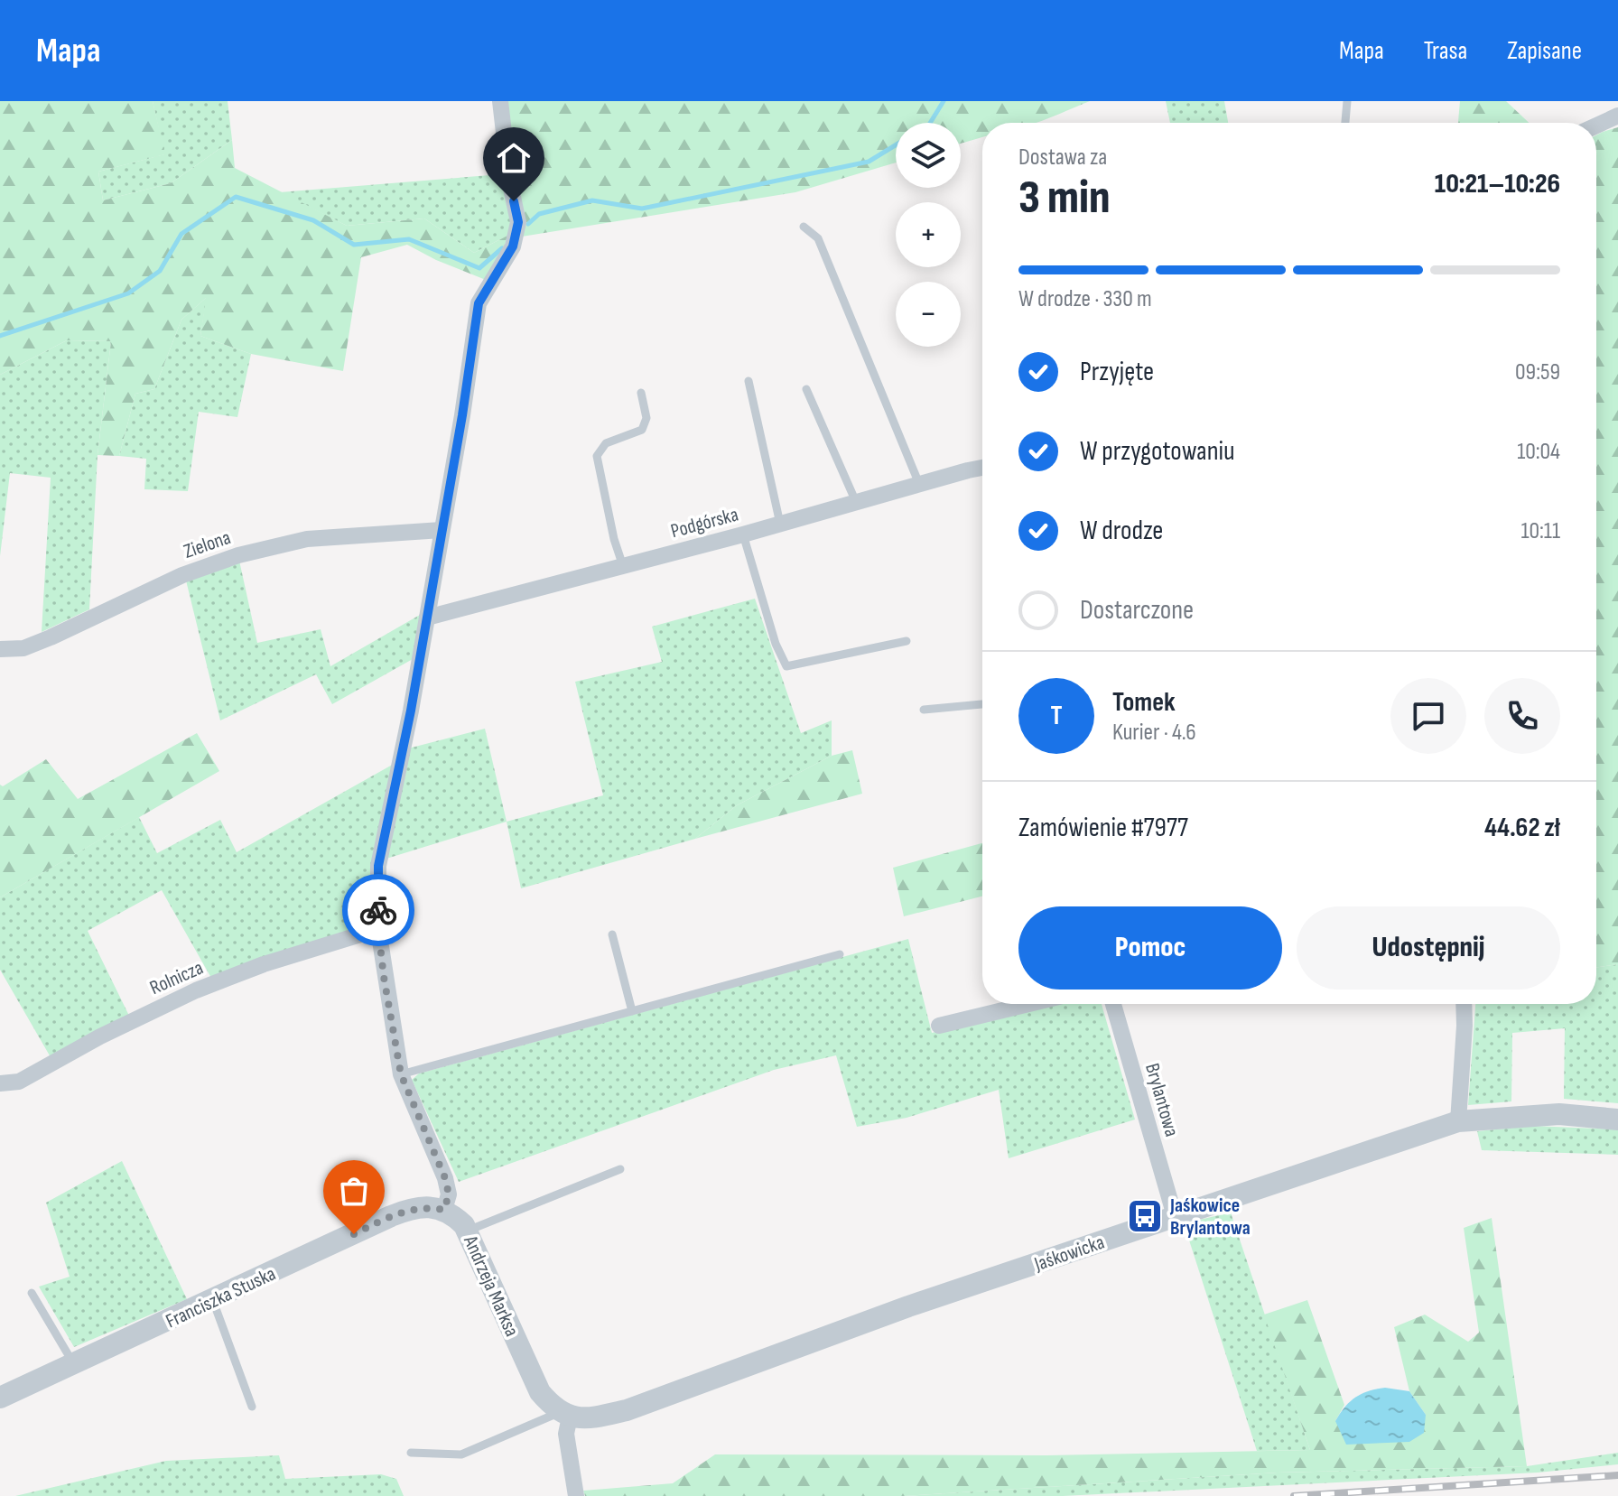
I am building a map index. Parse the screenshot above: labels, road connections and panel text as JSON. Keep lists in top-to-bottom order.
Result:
{
  "streets": {
    "street": [
      "Podgórska",
      "Zielona",
      "Rolnicza",
      "Brylantowa",
      "Jaśkowicka",
      "Andrzeja Marksa",
      "Franciszka Stuska"
    ]
  },
  "crossings": [
    ["Brylantowa", "Jaśkowicka"],
    ["Jaśkowicka", "Andrzeja Marksa"],
    ["Andrzeja Marksa", "Franciszka Stuska"]
  ],
  "places": {
    "bus stop": ["Jaśkowice Brylantowa"]
  },
  "page": {
    "header": "Mapa",
    "nav": ["Mapa", "Trasa", "Zapisane"],
    "map_buttons": ["+", "−"],
    "heading": ["3 min", "Dostawa za", "10:21–10:26"],
    "panel": [
      "Tomek",
      "Kurier · 4.6",
      "Zamówienie #7977",
      "44.62 zł"
    ],
    "bar": "W drodze · 330 m",
    "list": [
      ["Przyjęte", "09:59"],
      ["W przygotowaniu", "10:04"],
      ["W drodze", "10:11"],
      "Dostarczone"
    ],
    "round": "T",
    "buttons": ["Pomoc", "Udostępnij"]
  }
}
